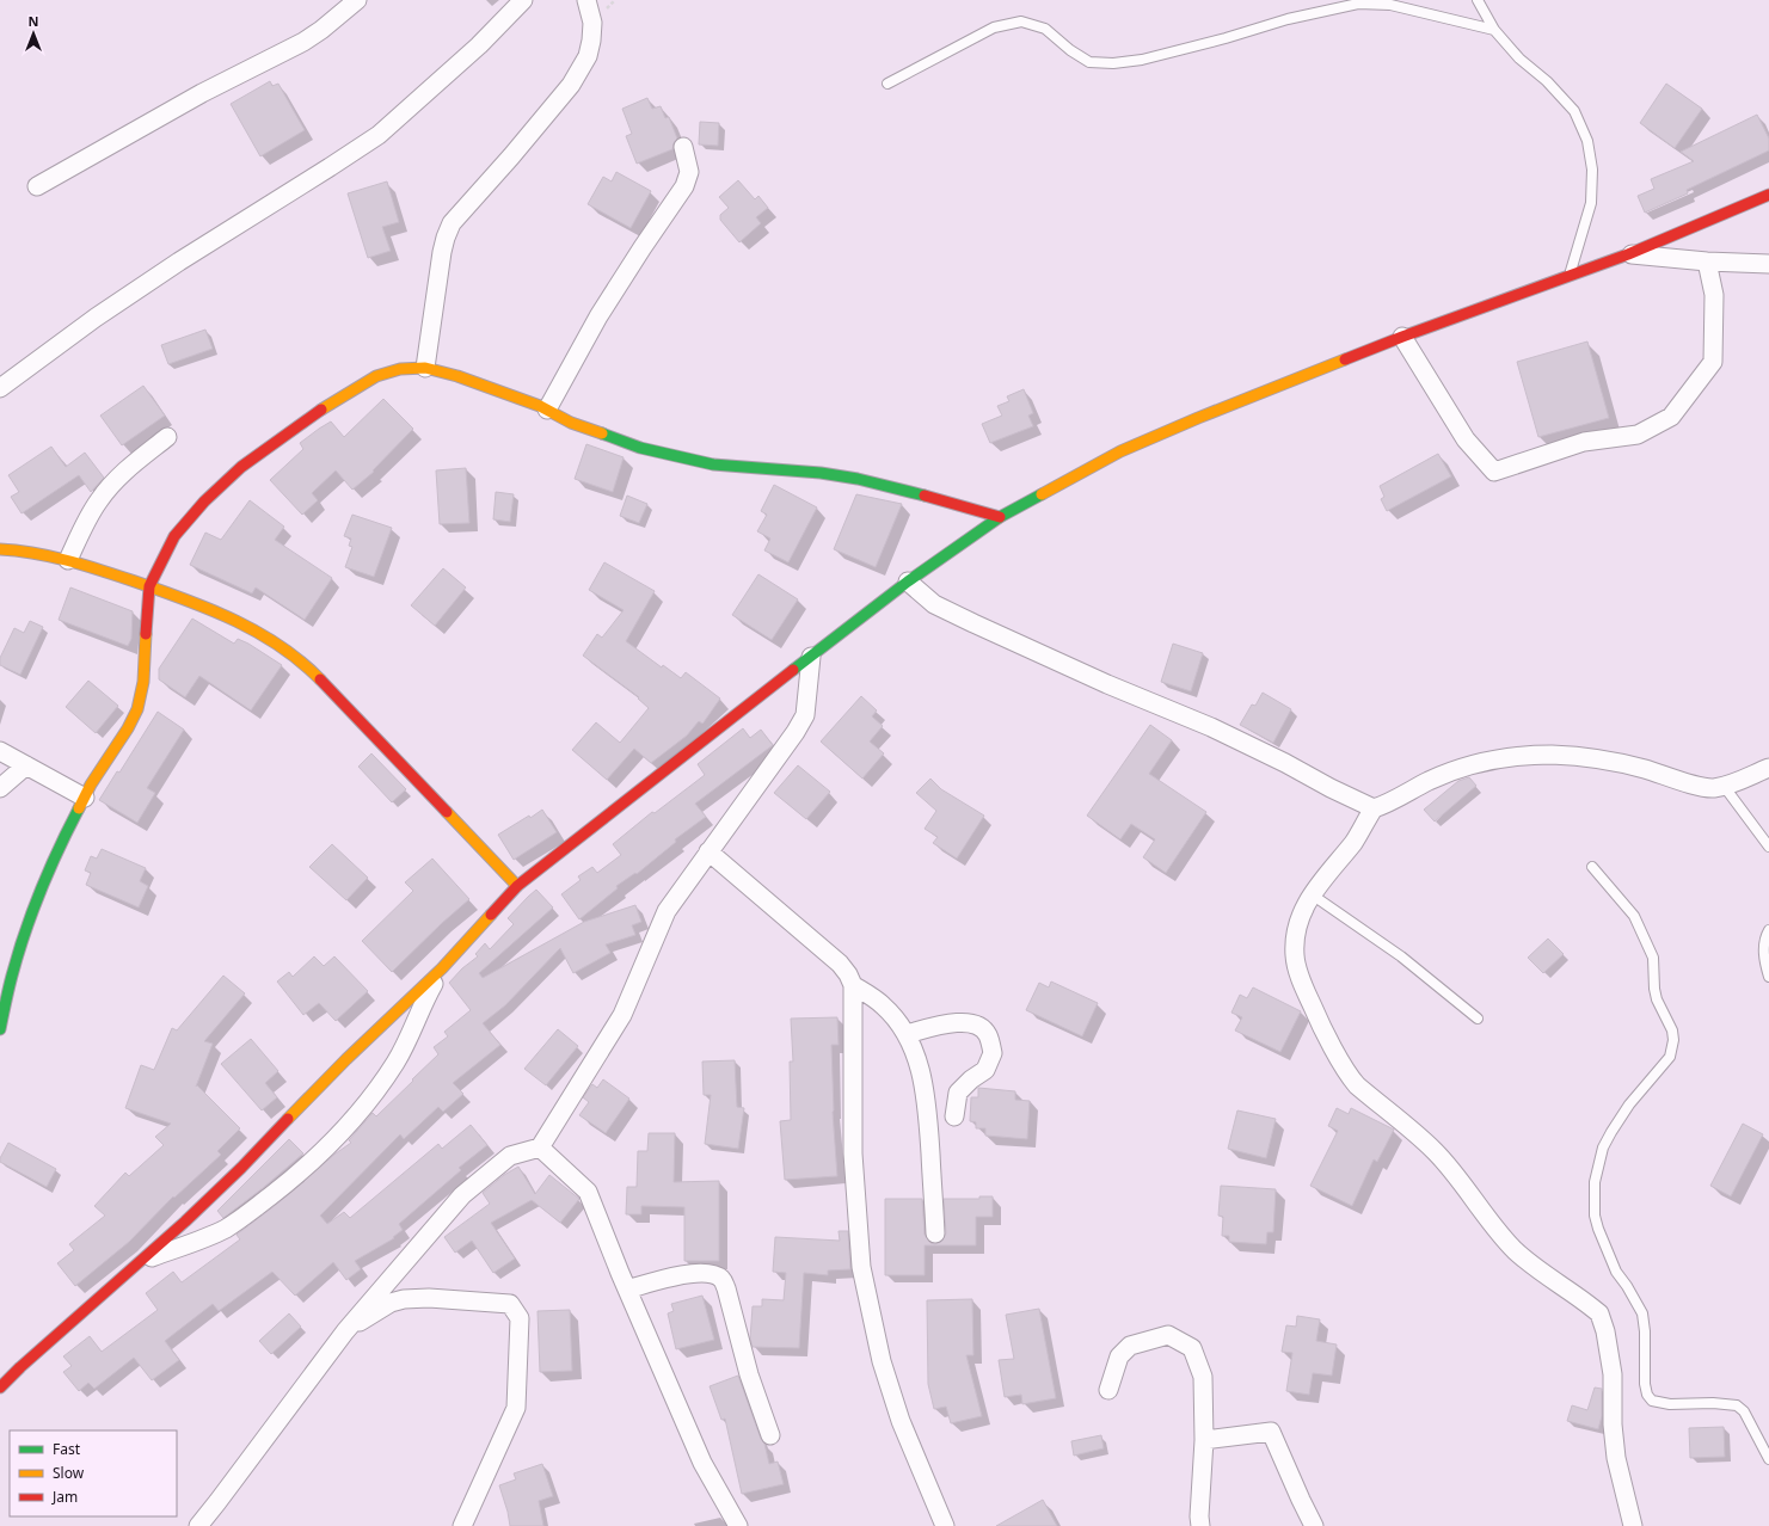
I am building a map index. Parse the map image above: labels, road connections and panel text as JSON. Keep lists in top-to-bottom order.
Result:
{
  "legend": ["Fast", "Slow", "Jam"],
  "north": "top"
}
